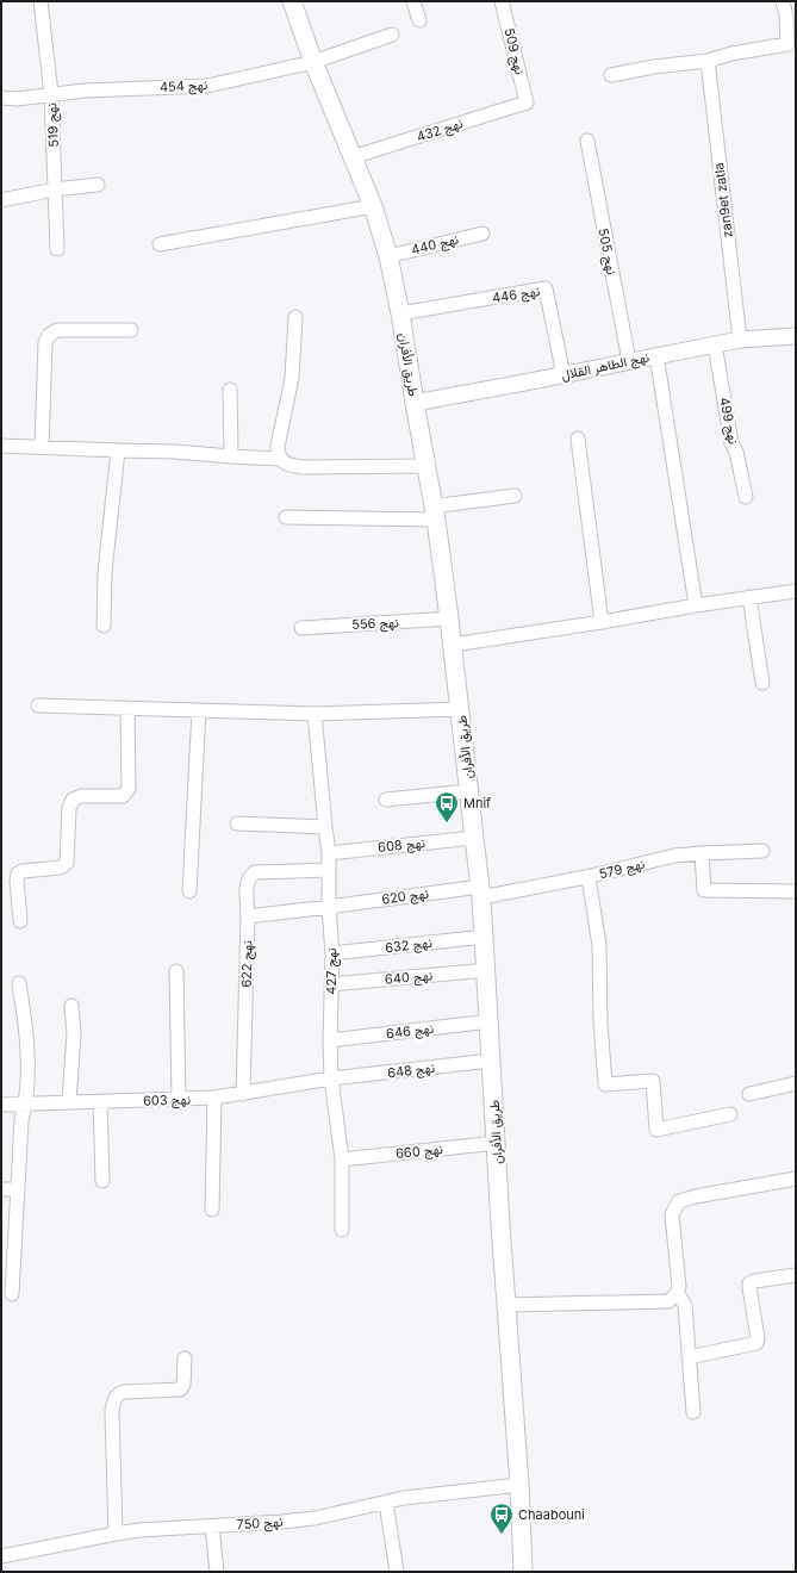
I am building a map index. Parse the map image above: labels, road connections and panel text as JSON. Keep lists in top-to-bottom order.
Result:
{
  "streets": {
    "main road": ["طريق الأفران"],
    "street": [
      "نهج 509",
      "نهج 454",
      "نهج 519",
      "نهج 432",
      "zan9et zatla",
      "نهج 440",
      "نهج 505",
      "نهج 446",
      "نهج الطاهر القلال",
      "نهج 499",
      "نهج 556",
      "نهج 608",
      "نهج 579",
      "نهج 620",
      "نهج 632",
      "نهج 622",
      "نهج 427",
      "نهج 640",
      "نهج 646",
      "نهج 648",
      "نهج 603",
      "نهج 660",
      "نهج 750"
    ]
  },
  "crossings": [
    ["نهج 509", "نهج 432"],
    ["نهج 454", "نهج 519"],
    ["نهج 454", "طريق الأفران"],
    ["نهج 432", "طريق الأفران"],
    ["zan9et zatla", "نهج الطاهر القلال"],
    ["نهج 440", "طريق الأفران"],
    ["نهج 505", "نهج الطاهر القلال"],
    ["نهج 446", "طريق الأفران"],
    ["نهج 446", "نهج الطاهر القلال"],
    ["طريق الأفران", "نهج الطاهر القلال"],
    ["طريق الأفران", "نهج 556"],
    ["طريق الأفران", "نهج 608"],
    ["طريق الأفران", "نهج 579"],
    ["طريق الأفران", "نهج 620"],
    ["طريق الأفران", "نهج 632"],
    ["طريق الأفران", "نهج 640"],
    ["طريق الأفران", "نهج 646"],
    ["طريق الأفران", "نهج 648"],
    ["طريق الأفران", "نهج 660"],
    ["طريق الأفران", "نهج 750"],
    ["نهج الطاهر القلال", "نهج 499"],
    ["نهج 608", "نهج 427"],
    ["نهج 579", "نهج 620"],
    ["نهج 620", "نهج 427"],
    ["نهج 632", "نهج 427"],
    ["نهج 622", "نهج 427"],
    ["نهج 622", "نهج 603"],
    ["نهج 427", "نهج 640"],
    ["نهج 427", "نهج 646"],
    ["نهج 427", "نهج 648"],
    ["نهج 427", "نهج 603"],
    ["نهج 427", "نهج 660"],
    ["نهج 648", "نهج 603"]
  ],
  "places": {
    "bus stop": ["Mnif", "Chaabouni"]
  }
}
